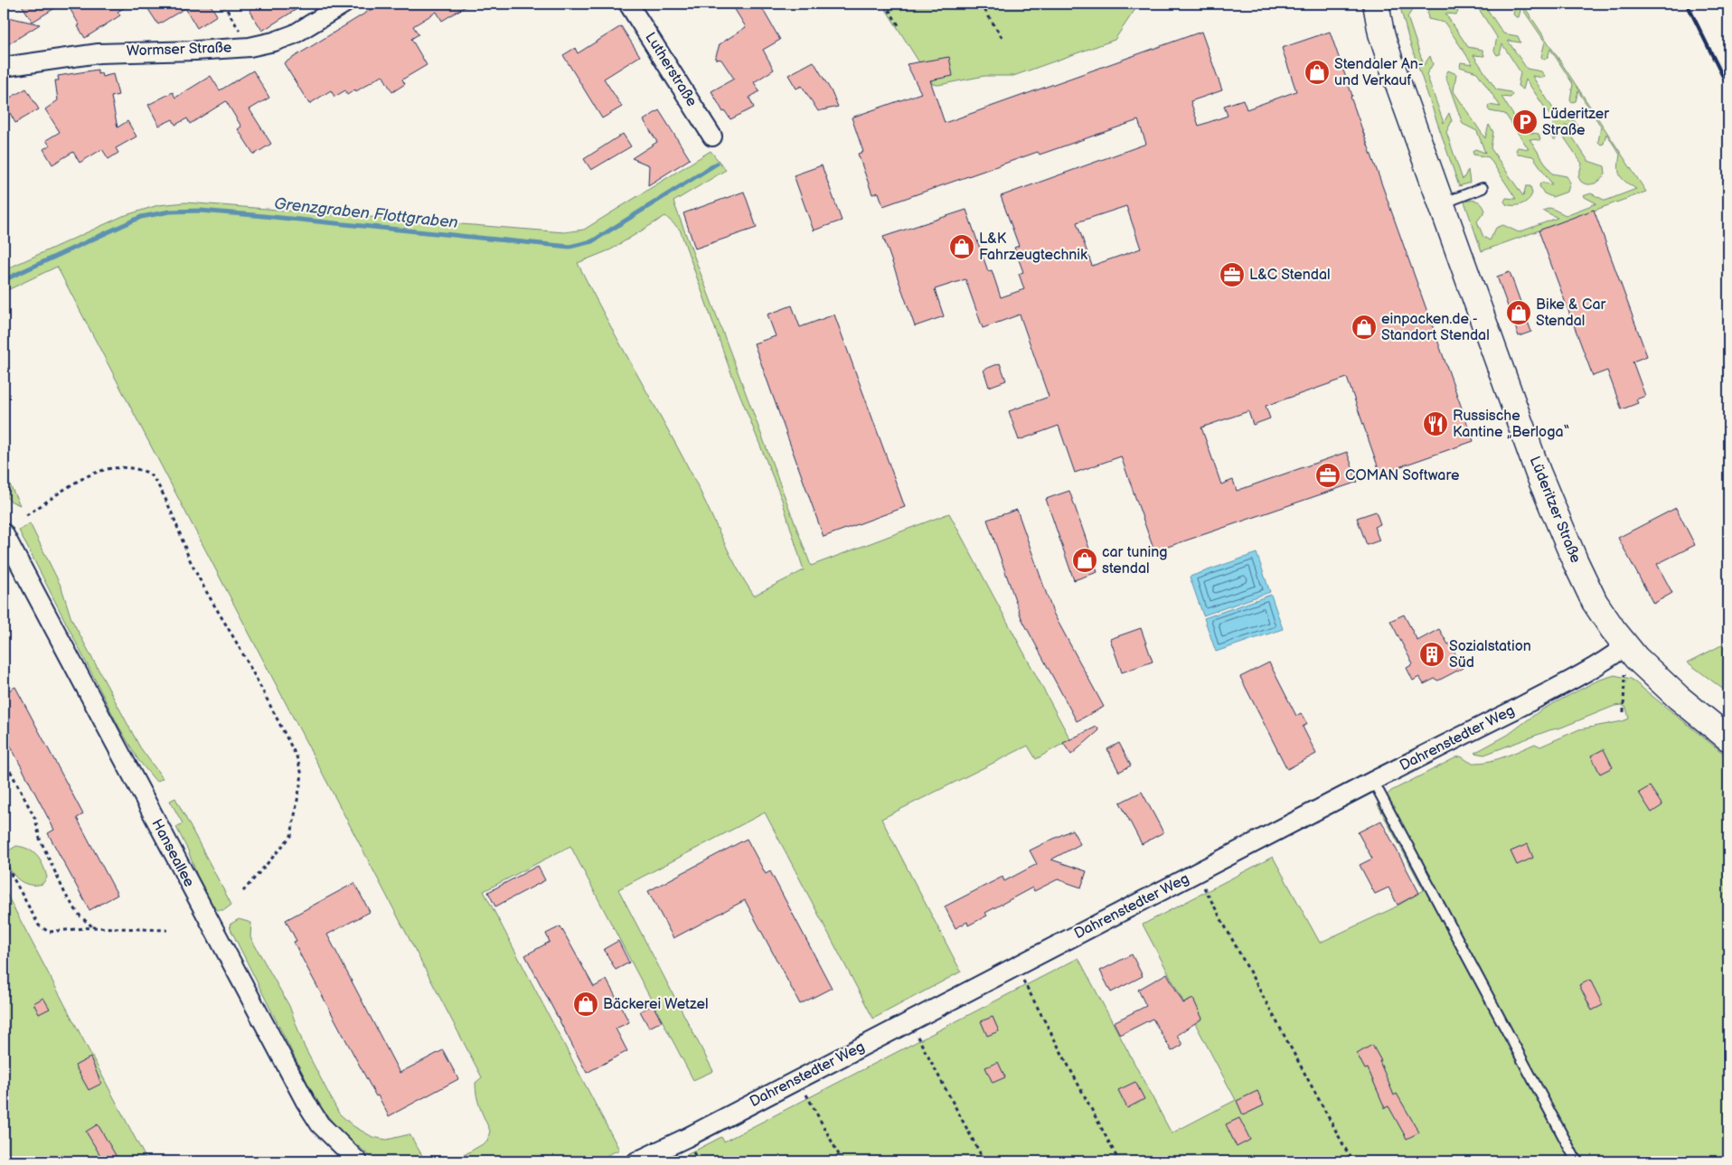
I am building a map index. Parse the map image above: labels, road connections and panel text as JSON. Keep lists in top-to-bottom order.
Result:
{
  "streets": {
    "main road": ["Lüderitzer Straße"],
    "street": [
      "Wormser Straße",
      "Lutherstraße",
      "Dahrenstedter Weg",
      "Hanseallee"
    ]
  },
  "crossings": [
    ["Lüderitzer Straße", "Dahrenstedter Weg"]
  ],
  "water": ["Grenzgraben Flottgraben"],
  "places": {
    "shop": [
      "Stendaler An- und Verkauf",
      "L&K Fahrzeugtechnik",
      "Bike & Car Stendal",
      "einpacken.de - Standort Stendal",
      "car tuning stendal",
      "Bäckerei Wetzel"
    ],
    "parking": ["Lüderitzer Straße"],
    "office": ["L&C Stendal", "COMAN Software"],
    "restaurant": ["Russische Kantine „Berloga“"],
    "building": ["Sozialstation Süd"]
  }
}
